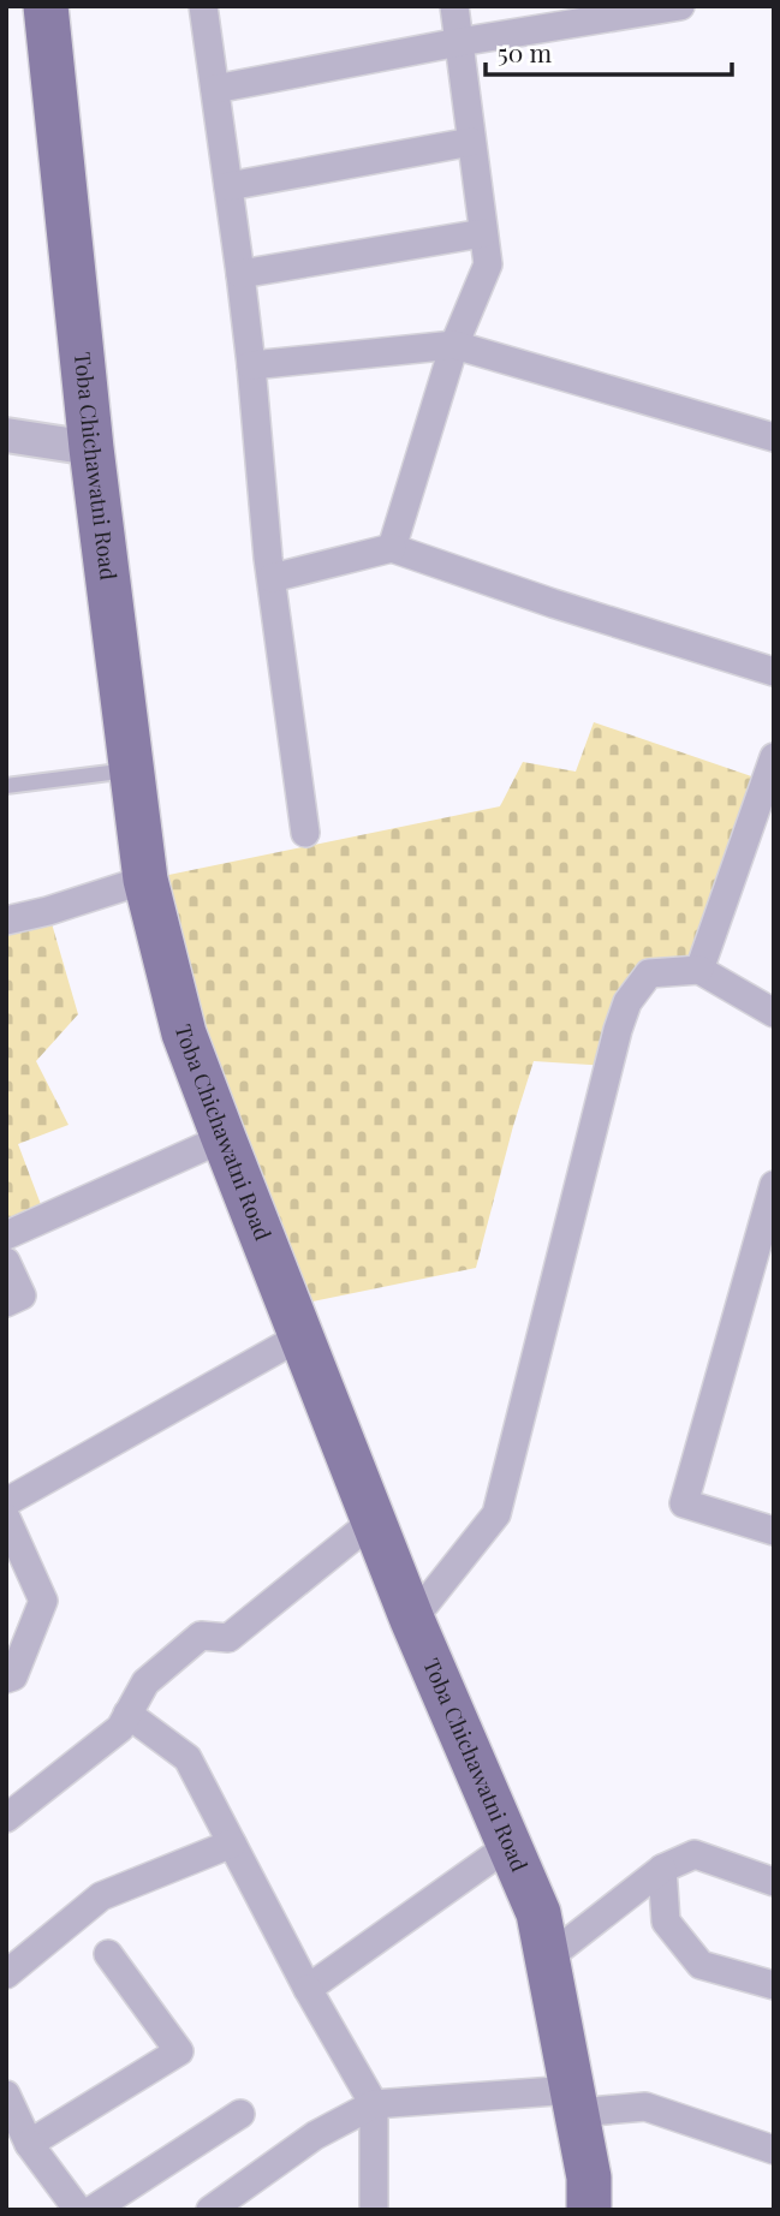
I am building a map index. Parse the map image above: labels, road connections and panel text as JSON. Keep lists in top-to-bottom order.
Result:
{
  "streets": {
    "main road": ["Toba Chichawatni Road"]
  },
  "scale_bar": "50 m"
}
